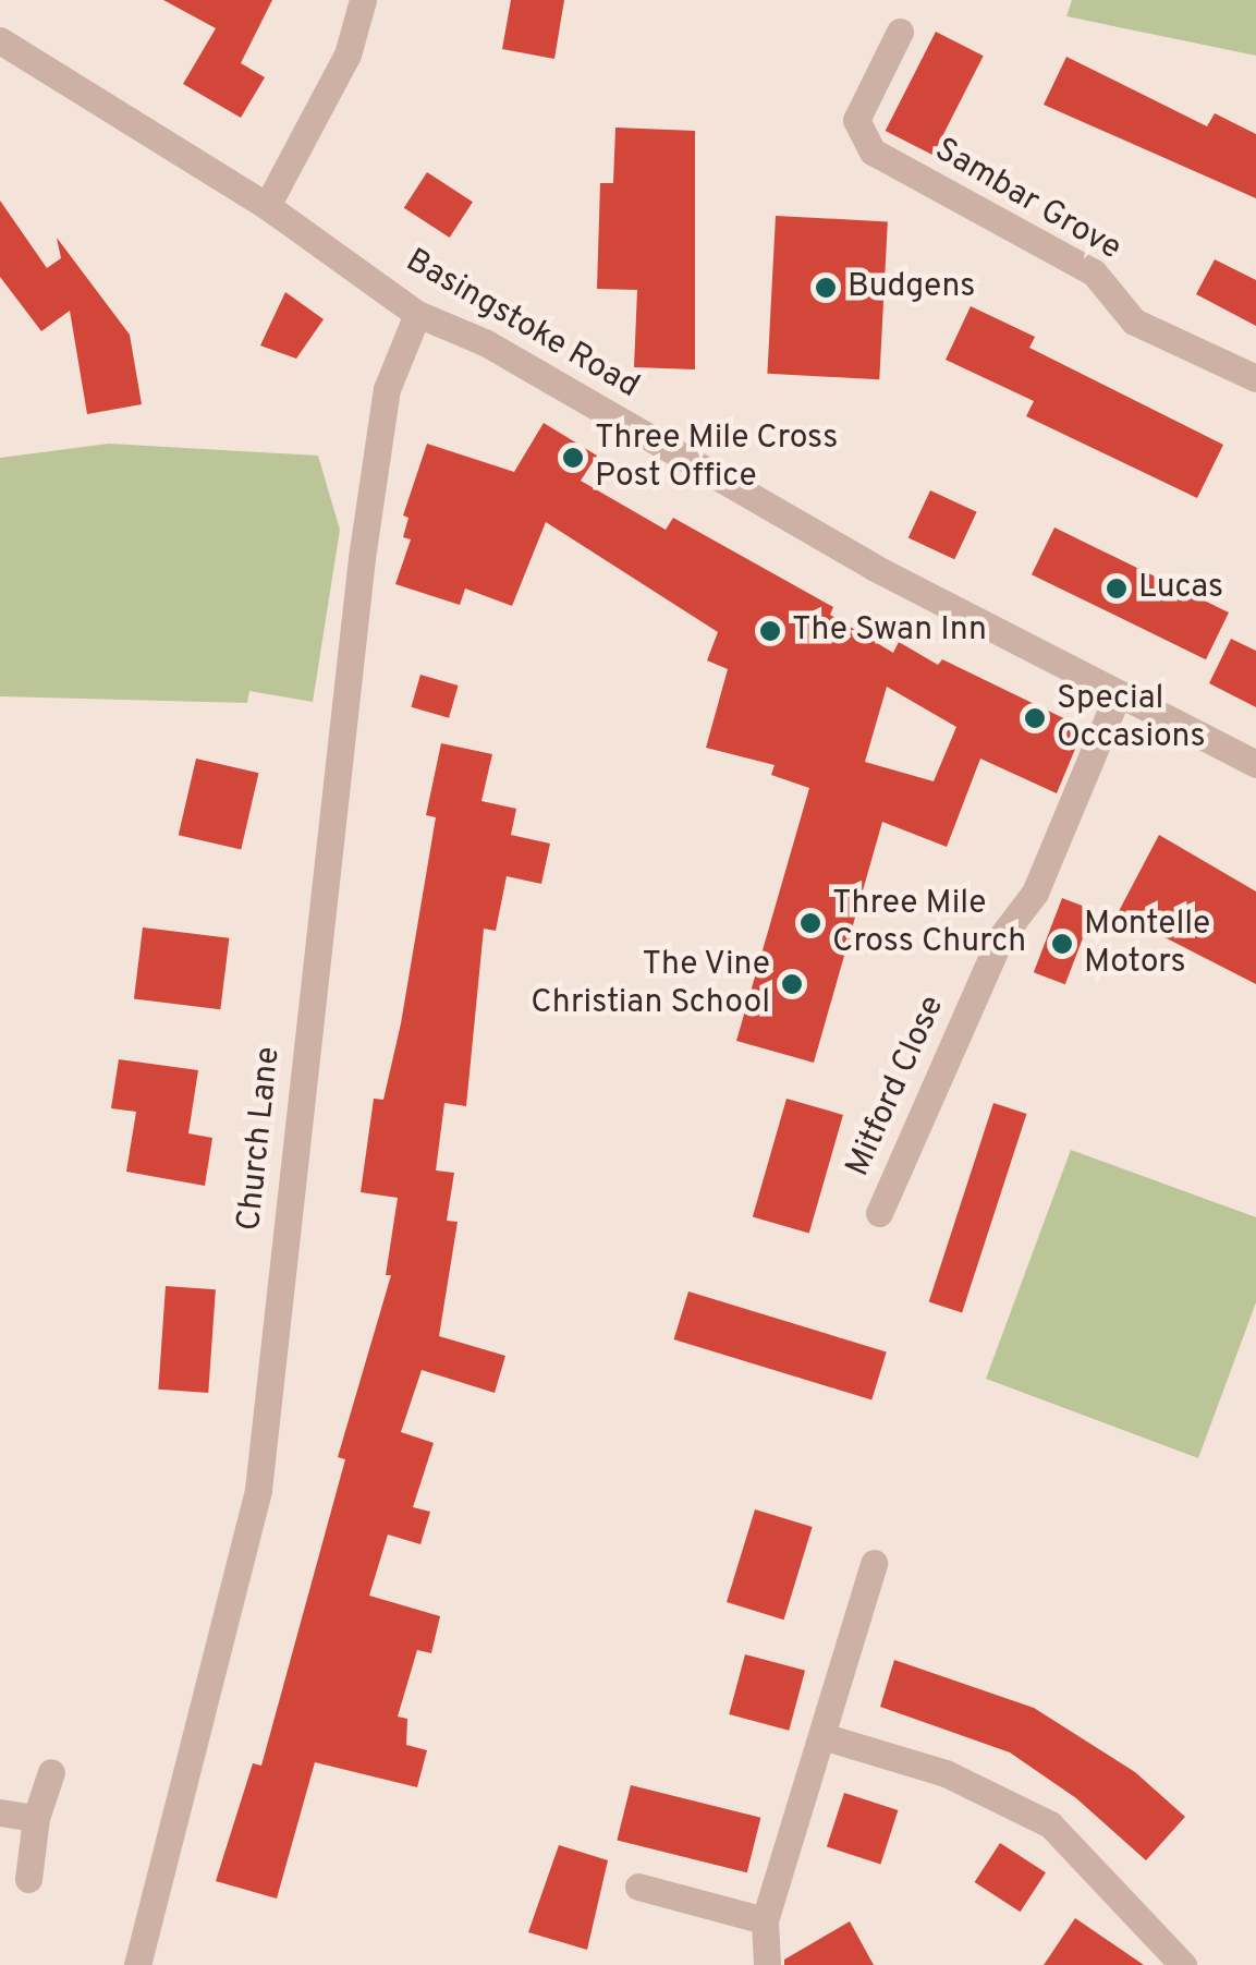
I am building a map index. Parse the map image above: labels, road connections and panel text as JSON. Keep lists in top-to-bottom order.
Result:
{
  "streets": {
    "street": [
      "Sambar Grove",
      "Basingstoke Road",
      "Mitford Close",
      "Church Lane"
    ]
  },
  "crossings": [
    ["Basingstoke Road", "Mitford Close"],
    ["Basingstoke Road", "Church Lane"]
  ],
  "places": [
    "Budgens",
    "Three Mile Cross Post Office",
    "Lucas",
    "The Swan Inn",
    "Special Occasions",
    "Three Mile Cross Church",
    "Montelle Motors",
    "The Vine Christian School"
  ]
}
